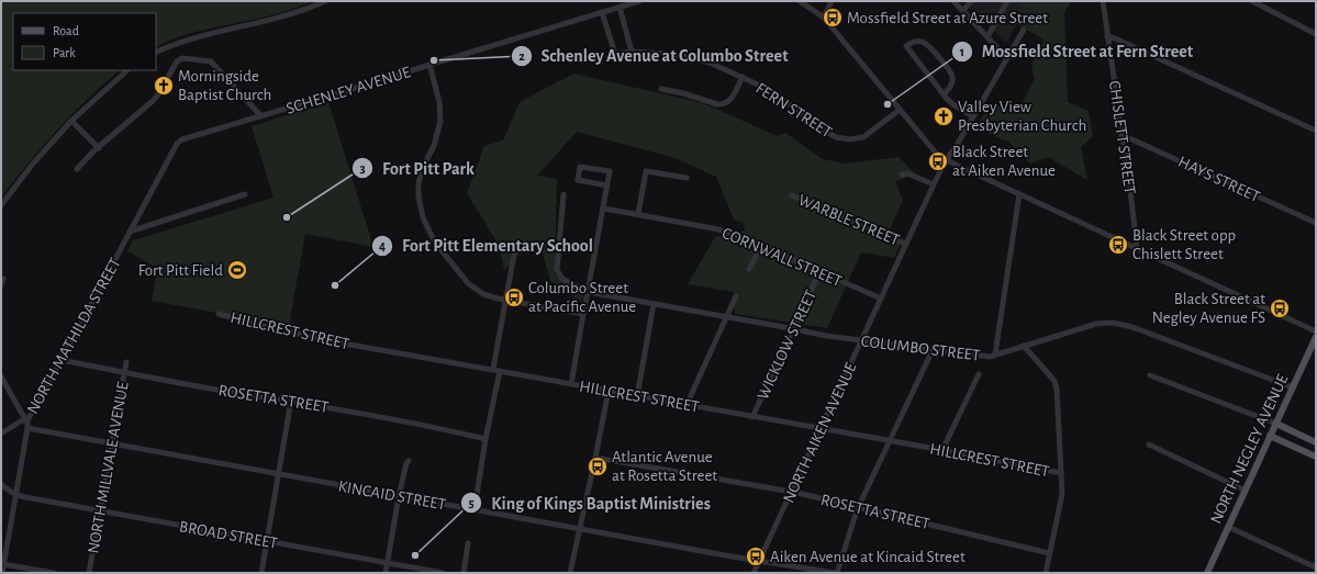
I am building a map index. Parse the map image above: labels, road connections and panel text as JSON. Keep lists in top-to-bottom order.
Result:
{
  "streets": {
    "main road": ["NORTH NEGLEY AVENUE"],
    "street": [
      "SCHENLEY AVENUE",
      "FERN STREET",
      "CHISLETT STREET",
      "HAYS STREET",
      "WARBLE STREET",
      "CORNWALL STREET",
      "HILLCREST STREET",
      "NORTH MATHILDA STREET",
      "WICKLOW STREET",
      "COLUMBO STREET",
      "ROSETTA STREET",
      "NORTH AIKEN AVENUE",
      "NORTH MILLVALE AVENUE",
      "KINCAID STREET",
      "BROAD STREET"
    ]
  },
  "crossings": [
    ["SCHENLEY AVENUE", "FERN STREET"],
    ["SCHENLEY AVENUE", "NORTH MATHILDA STREET"],
    ["CHISLETT STREET", "HAYS STREET"],
    ["WARBLE STREET", "NORTH AIKEN AVENUE"],
    ["CORNWALL STREET", "WICKLOW STREET"],
    ["CORNWALL STREET", "NORTH AIKEN AVENUE"],
    ["HILLCREST STREET", "WICKLOW STREET"],
    ["HILLCREST STREET", "NORTH AIKEN AVENUE"],
    ["NORTH MATHILDA STREET", "ROSETTA STREET"],
    ["NORTH MATHILDA STREET", "KINCAID STREET"],
    ["NORTH MATHILDA STREET", "BROAD STREET"],
    ["WICKLOW STREET", "COLUMBO STREET"],
    ["COLUMBO STREET", "NORTH AIKEN AVENUE"],
    ["COLUMBO STREET", "NORTH NEGLEY AVENUE"],
    ["ROSETTA STREET", "NORTH AIKEN AVENUE"],
    ["ROSETTA STREET", "NORTH MILLVALE AVENUE"],
    ["NORTH AIKEN AVENUE", "KINCAID STREET"],
    ["NORTH MILLVALE AVENUE", "KINCAID STREET"],
    ["NORTH MILLVALE AVENUE", "BROAD STREET"]
  ],
  "places": {
    "bus stop": [
      "Mossfield Street at Azure Street",
      "Black Street at Aiken Avenue",
      "Black Street opp Chislett Street",
      "Columbo Street at Pacific Avenue",
      "Black Street at Negley Avenue FS",
      "Atlantic Avenue at Rosetta Street",
      "Aiken Avenue at Kincaid Street"
    ],
    "other": [
      "Schenley Avenue at Columbo Street",
      "Mossfield Street at Fern Street",
      "Fort Pitt Park",
      "Fort Pitt Elementary School",
      "King of Kings Baptist Ministries"
    ],
    "church": ["Morningside Baptist Church", "Valley View Presbyterian Church"],
    "sports": ["Fort Pitt Field"]
  },
  "legend": ["Road", "Park"]
}
